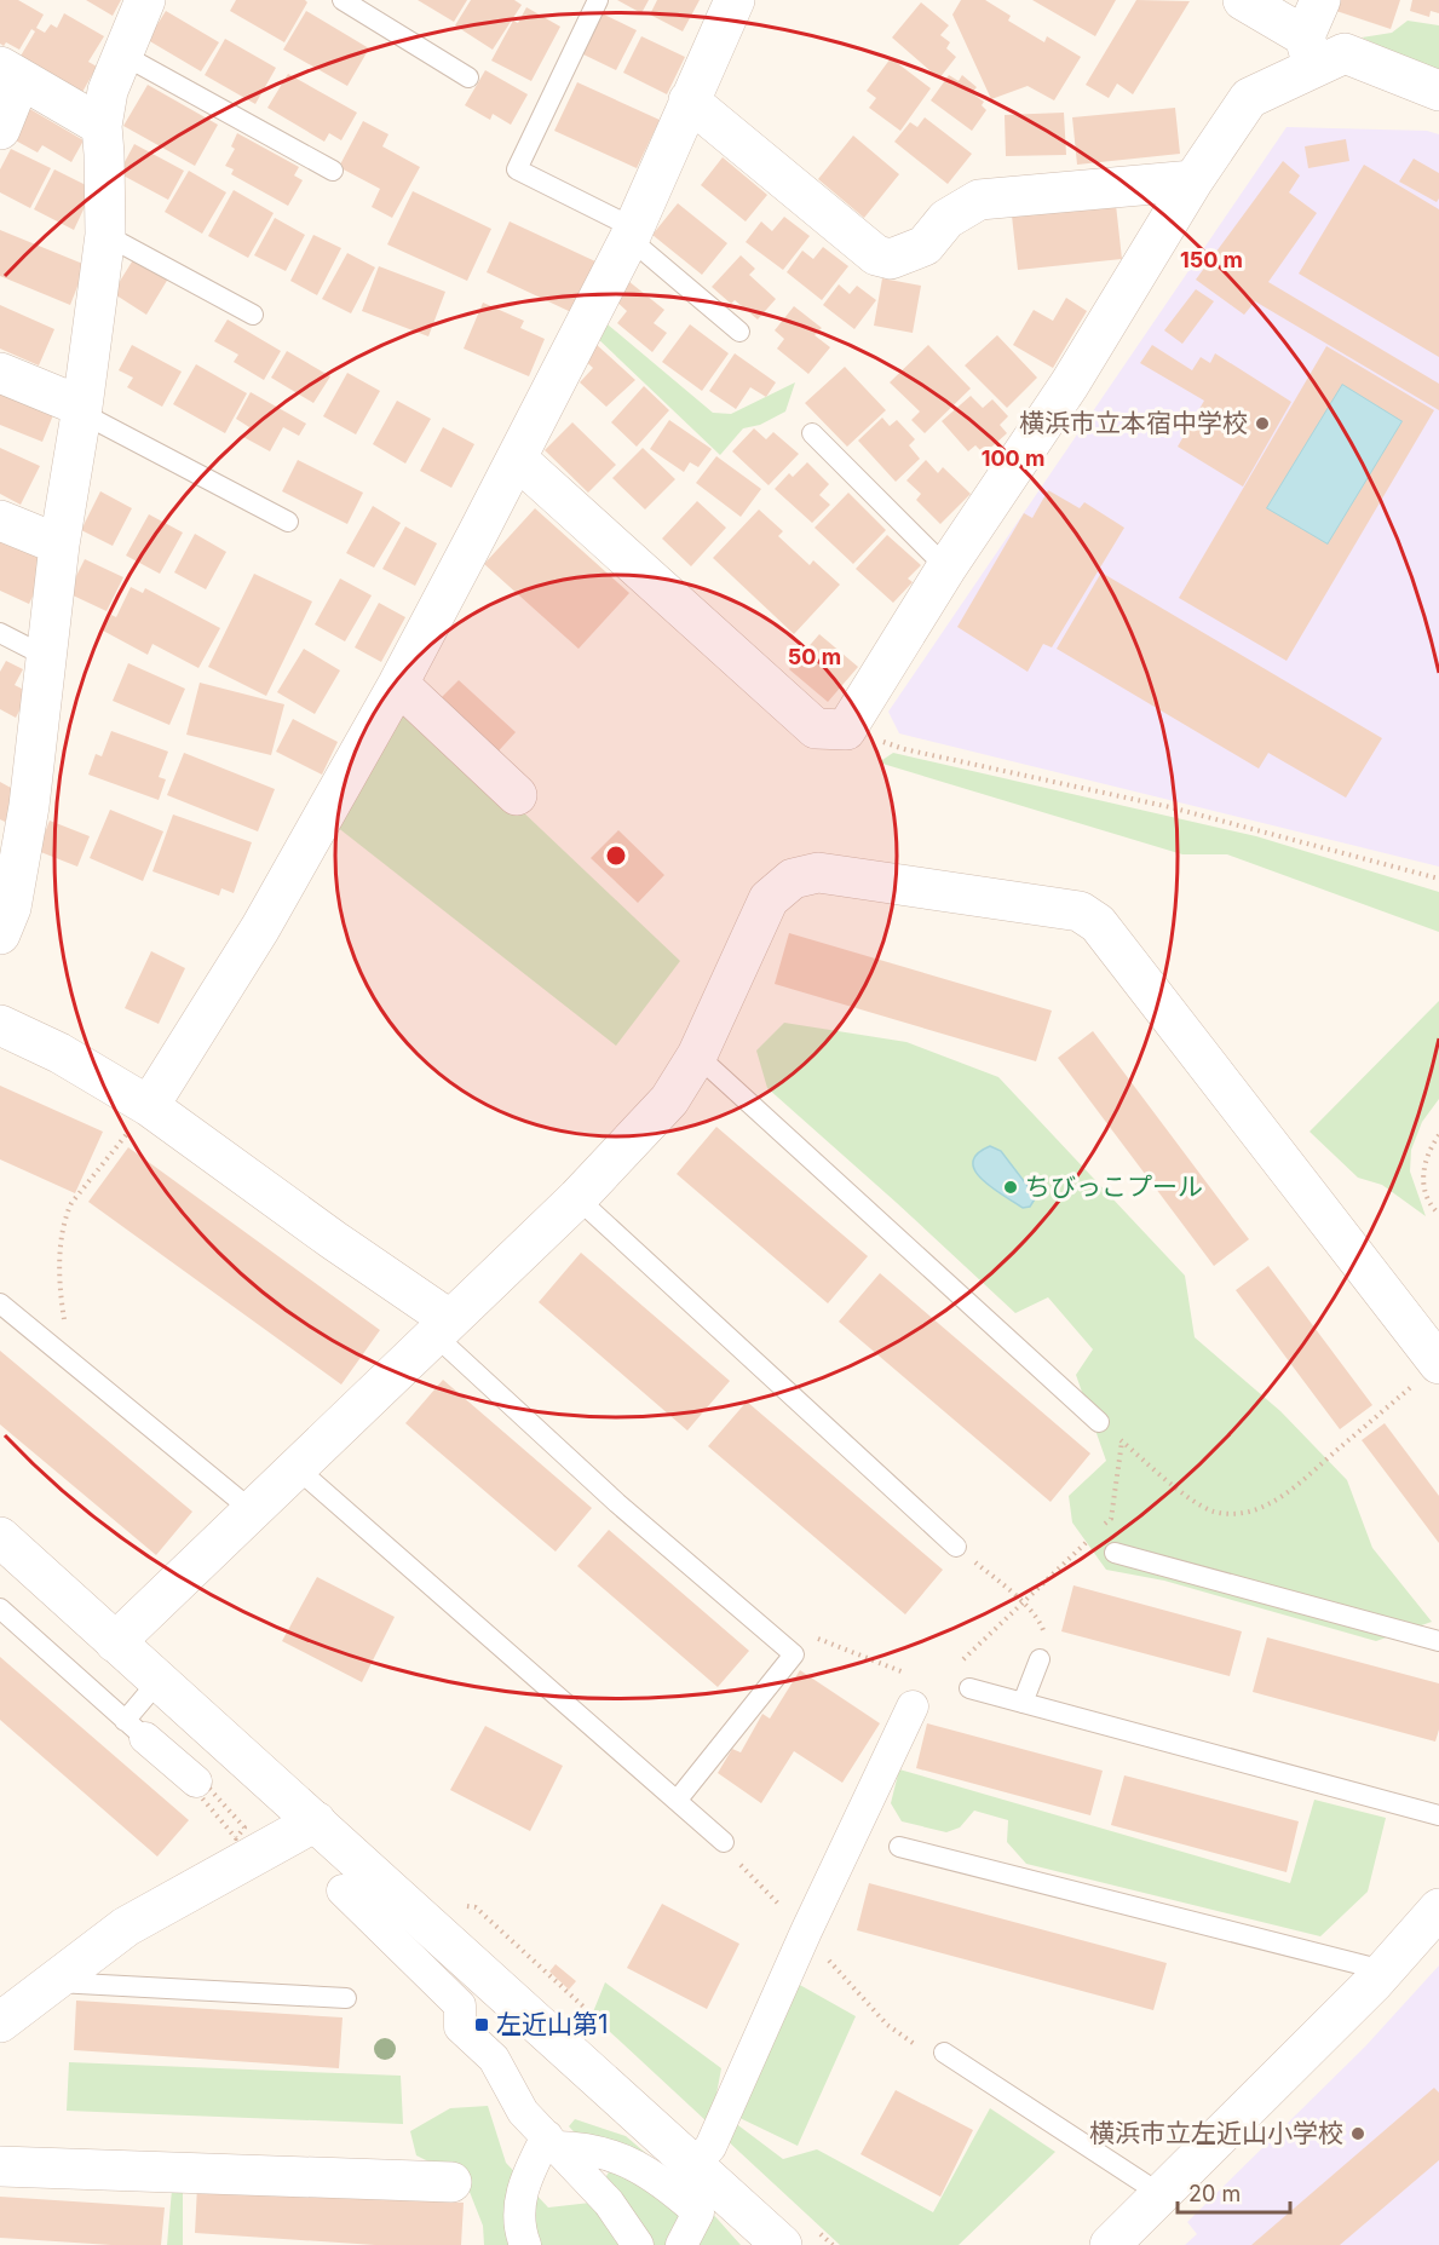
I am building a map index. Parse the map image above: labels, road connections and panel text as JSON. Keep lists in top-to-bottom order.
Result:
{
  "places": {
    "other": ["横浜市立本宿中学校", "ちびっこプール", "横浜市立左近山小学校"],
    "transit": ["左近山第1"]
  },
  "scale_bar": "20 m",
  "rings": ["150 m", "100 m", "50 m"]
}
